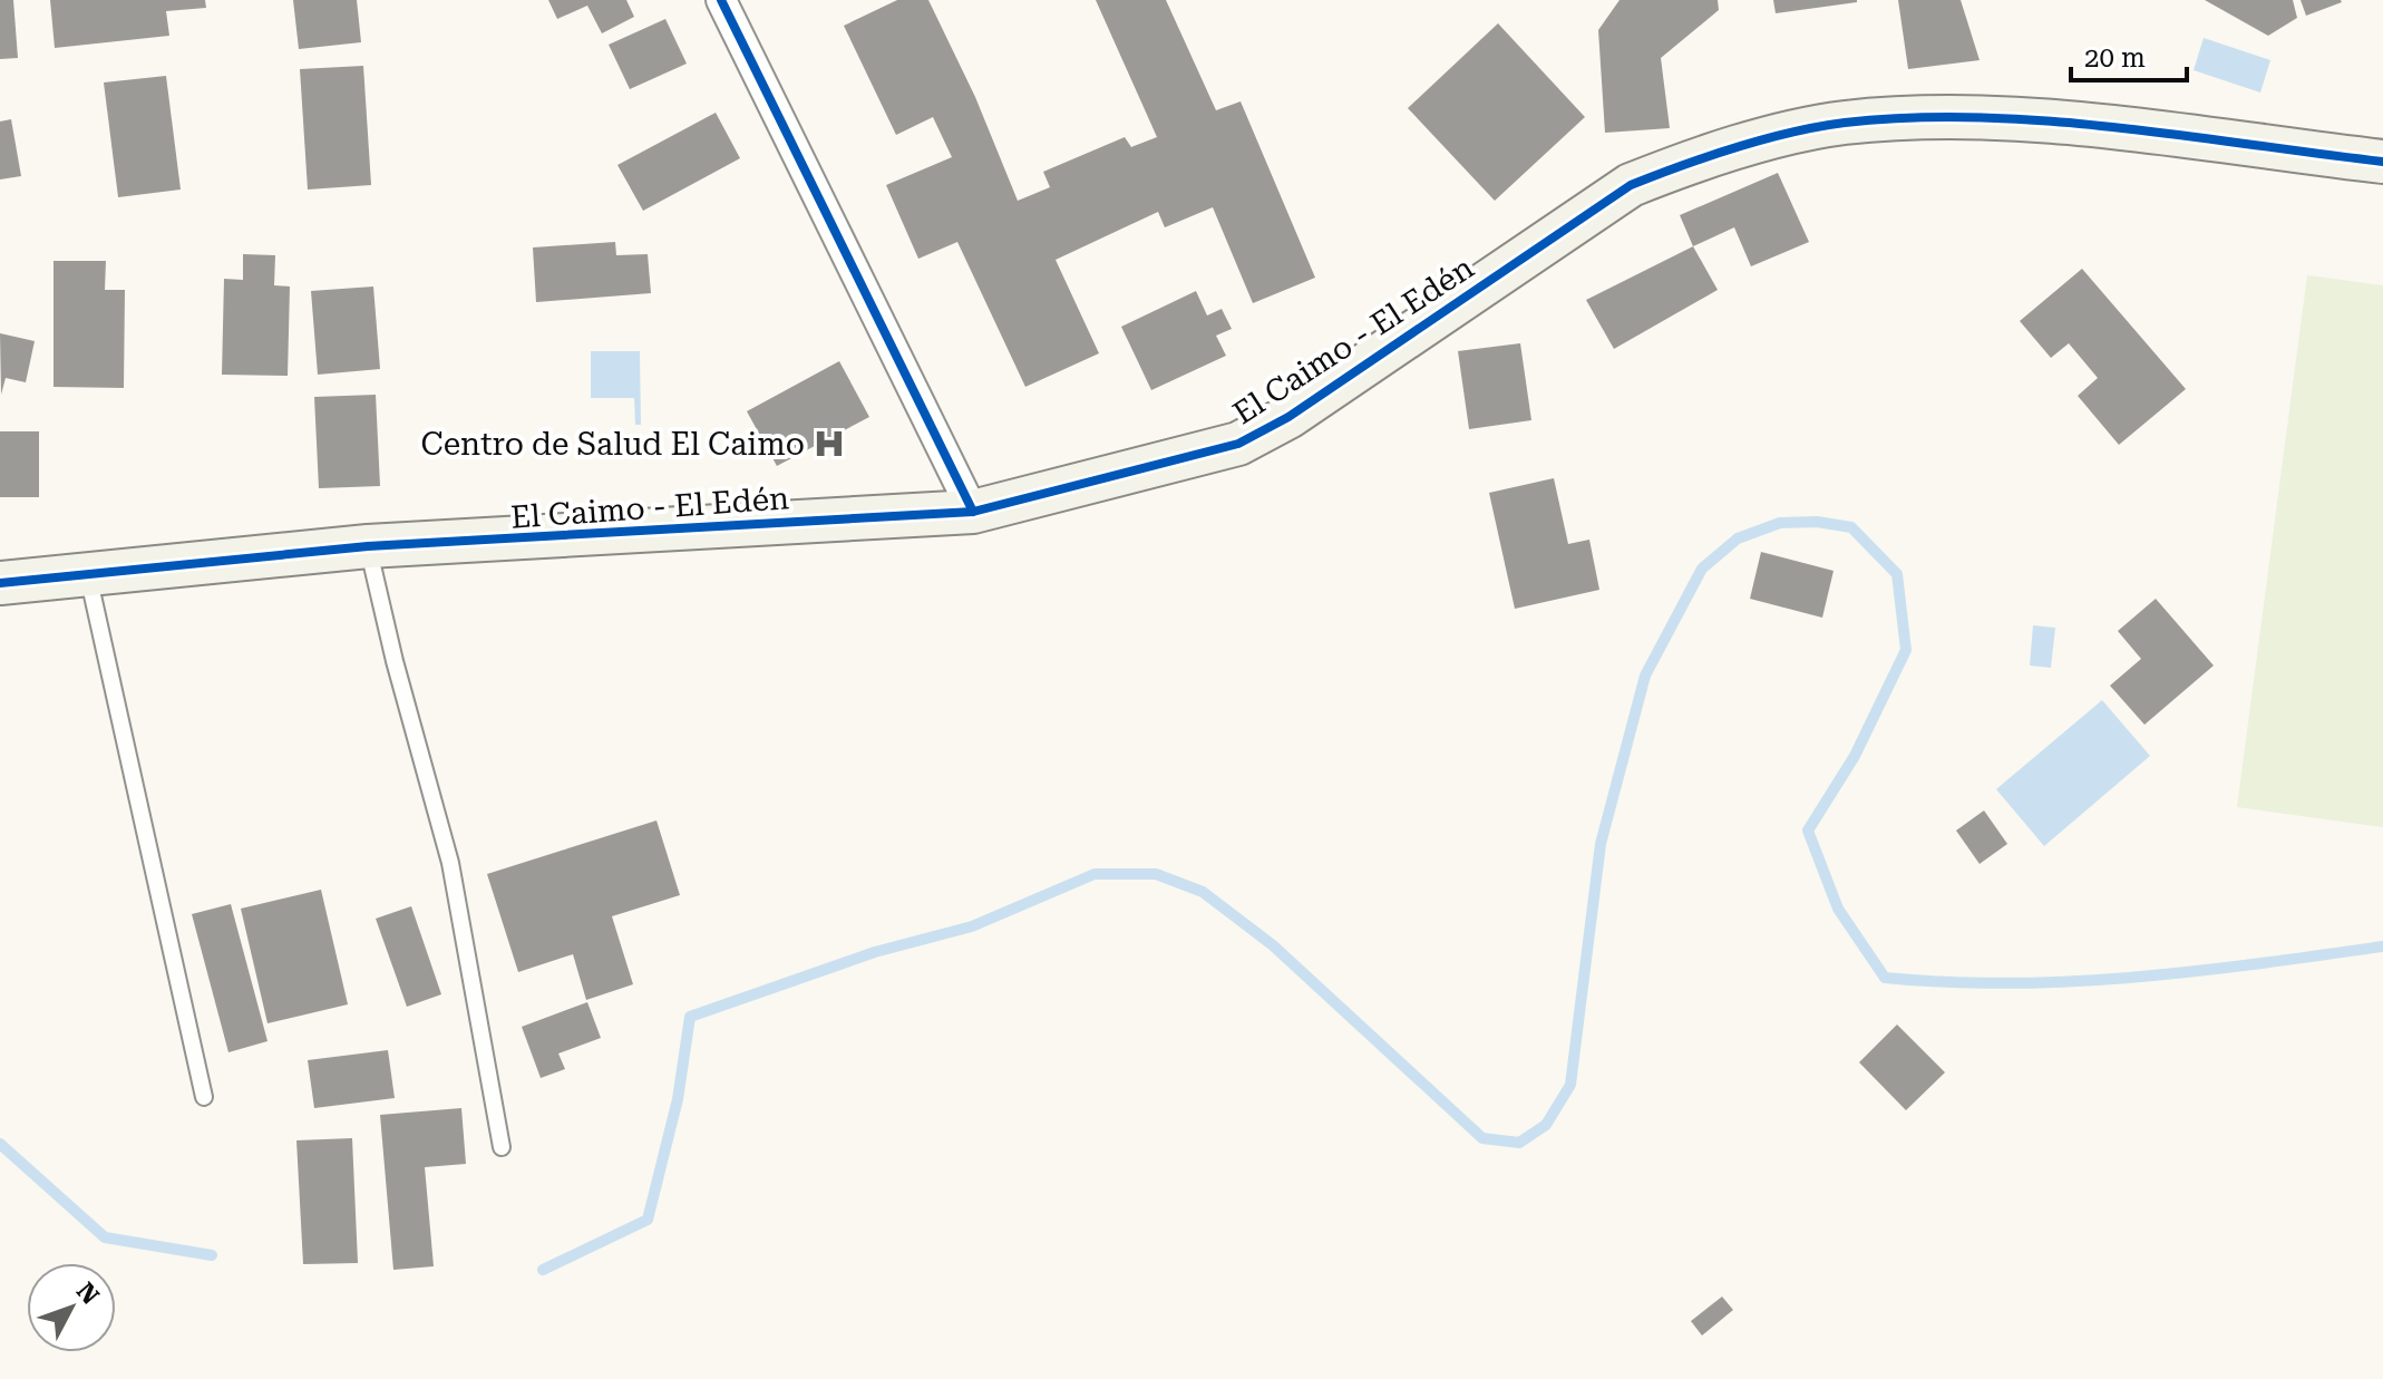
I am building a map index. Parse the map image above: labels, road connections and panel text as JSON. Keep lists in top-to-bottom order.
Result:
{
  "streets": {
    "street": ["El Caimo - El Edén"]
  },
  "places": {
    "hospital": ["Centro de Salud El Caimo"]
  },
  "scale_bar": "20 m",
  "north": "top right"
}
